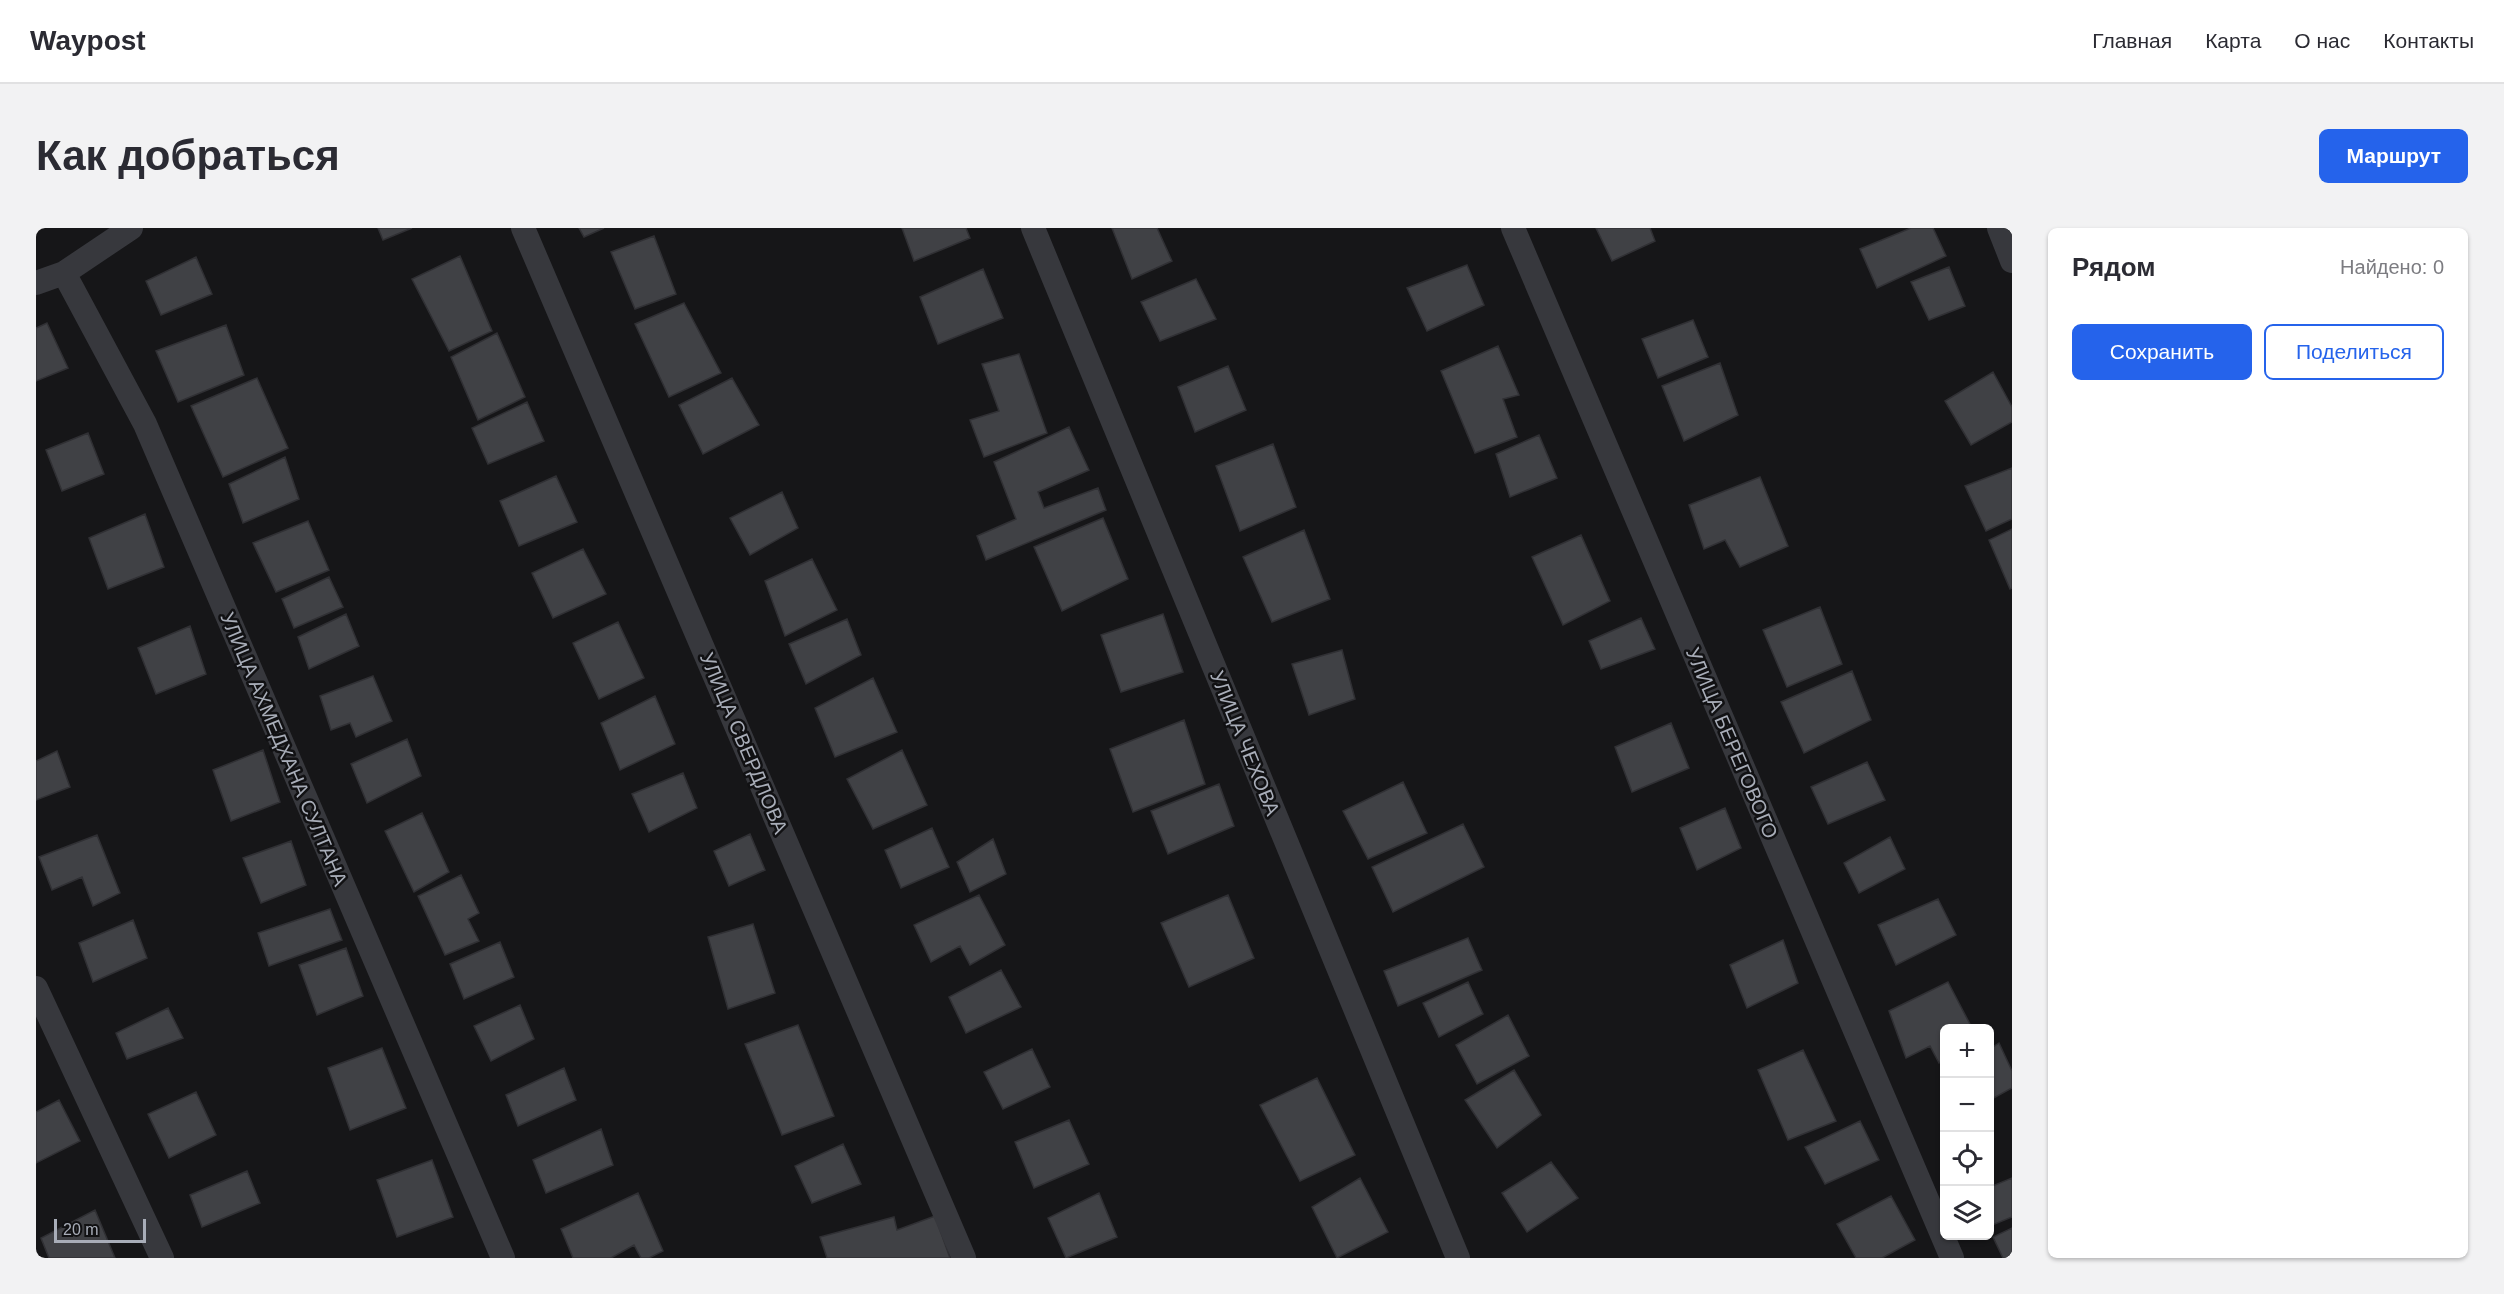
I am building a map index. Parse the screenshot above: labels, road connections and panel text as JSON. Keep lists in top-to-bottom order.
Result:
{
  "streets": {
    "street": [
      "УЛИЦА СВЕРДЛОВА",
      "УЛИЦА ЧЕХОВА",
      "УЛИЦА БЕРЕГОВОГО",
      "УЛИЦА АХМЕДХАНА СУЛТАНА"
    ]
  },
  "scale_bar": "20 m",
  "page": {
    "header": "Waypost",
    "nav": [
      "Главная",
      "Карта",
      "О нас",
      "Контакты"
    ],
    "buttons": [
      "Маршрут",
      ["Сохранить", "Поделиться"]
    ],
    "title": "Как добраться",
    "heading": ["Рядом", "Найдено: 0"],
    "map_buttons": ["+", "−"],
    "scale": "20 m"
  }
}
